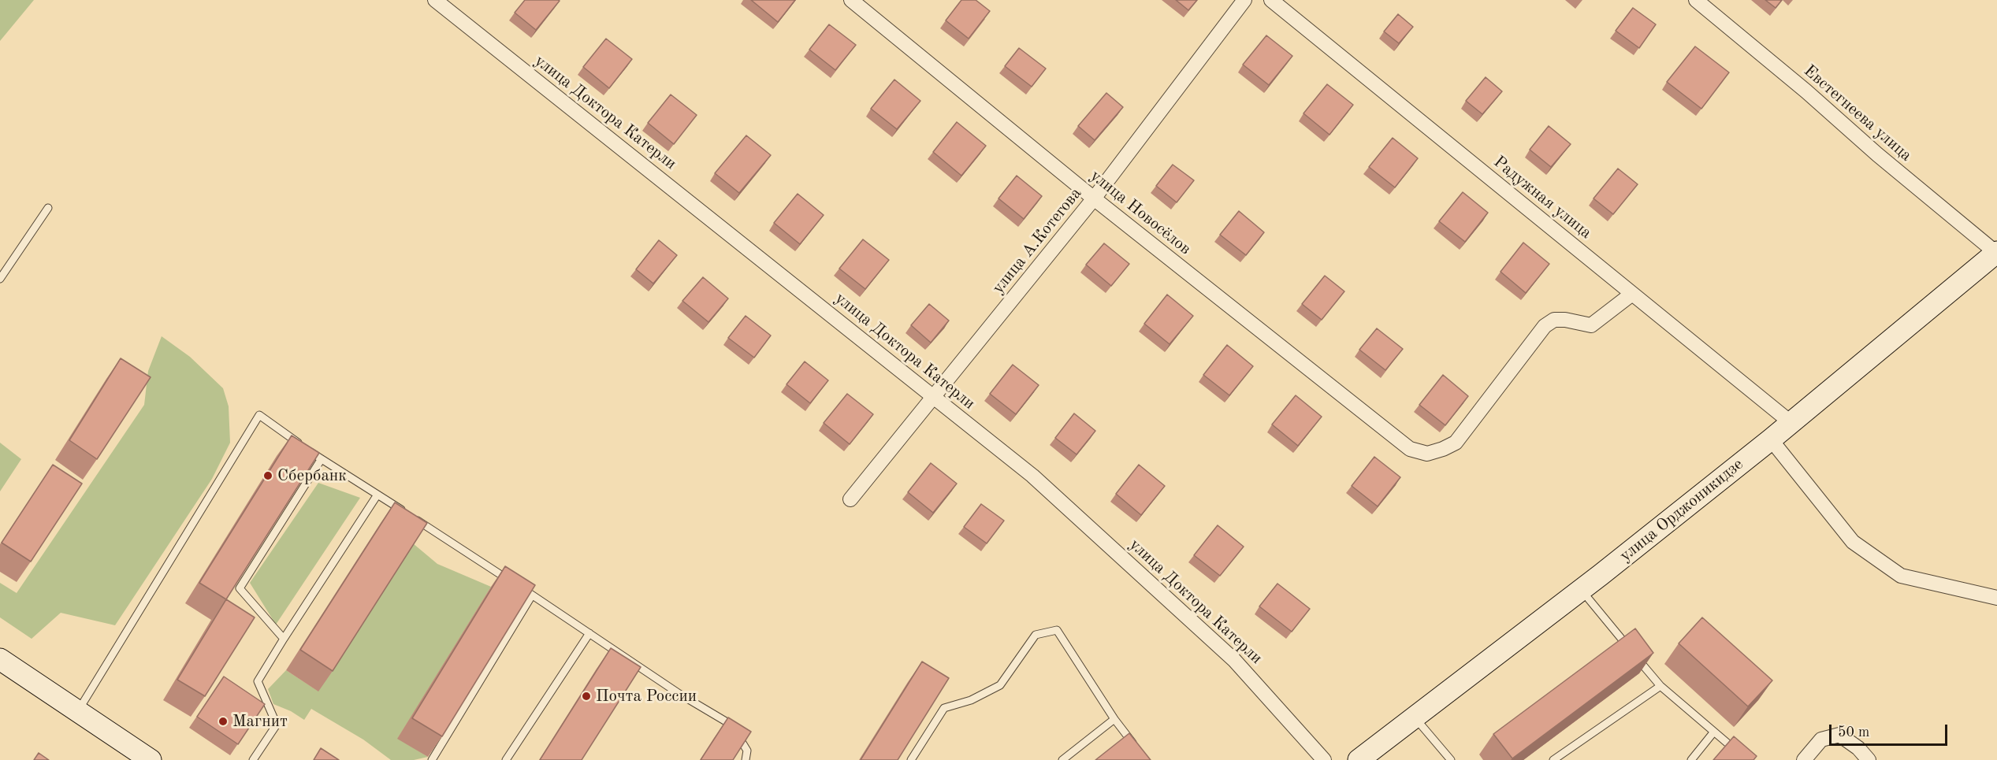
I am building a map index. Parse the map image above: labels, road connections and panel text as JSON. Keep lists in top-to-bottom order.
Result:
{
  "streets": {
    "main road": ["улица Орджоникидзе"],
    "street": [
      "улица Доктора Катерли",
      "Евстегнеева улица",
      "Радужная улица",
      "улица Новосёлов",
      "улица А.Котегова"
    ]
  },
  "crossings": [
    ["улица Доктора Катерли", "улица А.Котегова"],
    ["Евстегнеева улица", "улица Орджоникидзе"],
    ["Радужная улица", "улица Новосёлов"],
    ["Радужная улица", "улица Орджоникидзе"],
    ["улица Новосёлов", "улица А.Котегова"]
  ],
  "places": ["Сбербанк", "Почта России", "Магнит"],
  "scale_bar": "50 m"
}
